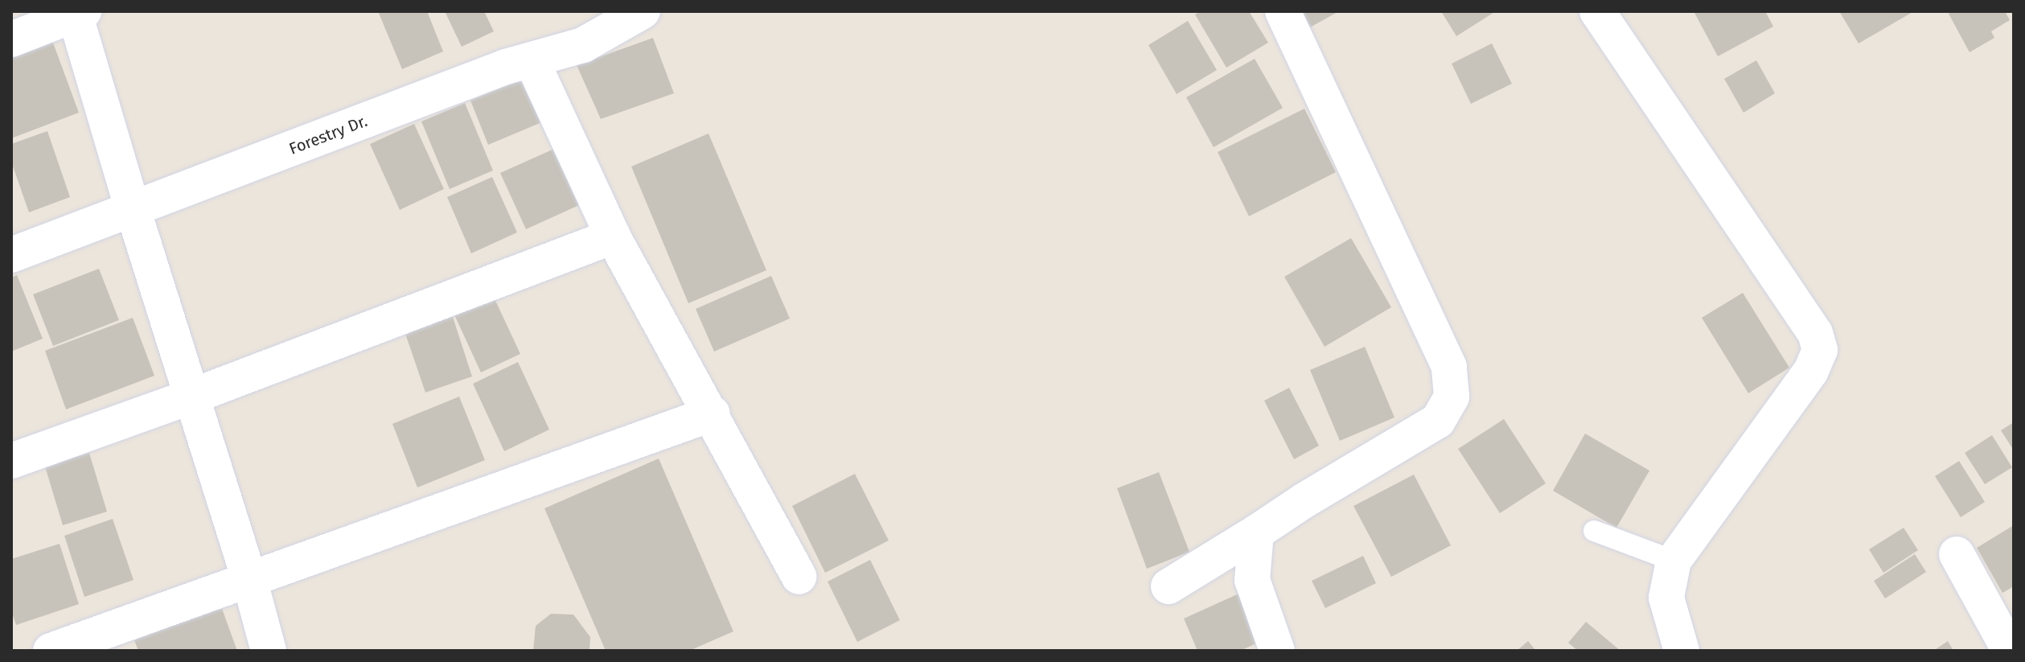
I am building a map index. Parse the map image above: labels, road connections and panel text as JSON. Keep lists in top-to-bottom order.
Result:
{
  "streets": {
    "street": ["Forestry Dr."]
  }
}
